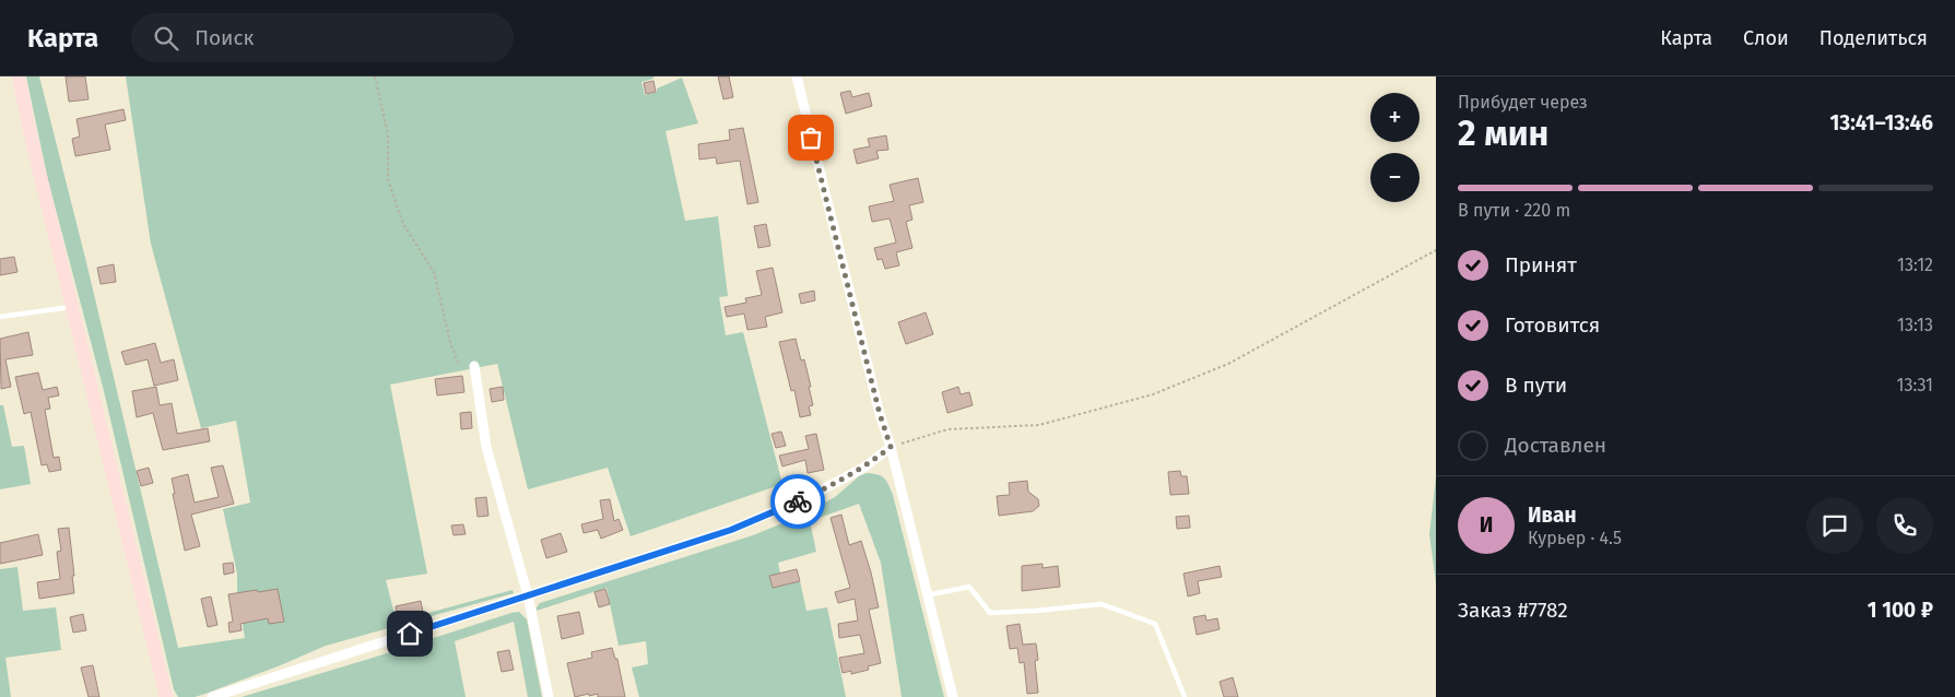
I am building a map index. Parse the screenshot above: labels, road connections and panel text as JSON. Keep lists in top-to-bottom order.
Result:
{
  "page": {
    "header": "Карта",
    "search": "Поиск",
    "nav": ["Карта", "Слои", "Поделиться"],
    "heading": ["2 мин", "Прибудет через", "13:41–13:46"],
    "panel": [
      "Иван",
      "Курьер · 4.5",
      "Заказ #7782",
      "1 100 ₽"
    ],
    "map_buttons": ["+", "−"],
    "bar": "В пути · 220 m",
    "list": [
      ["Принят", "13:12"],
      ["Готовится", "13:13"],
      ["В пути", "13:31"],
      "Доставлен"
    ],
    "round": "И"
  }
}
